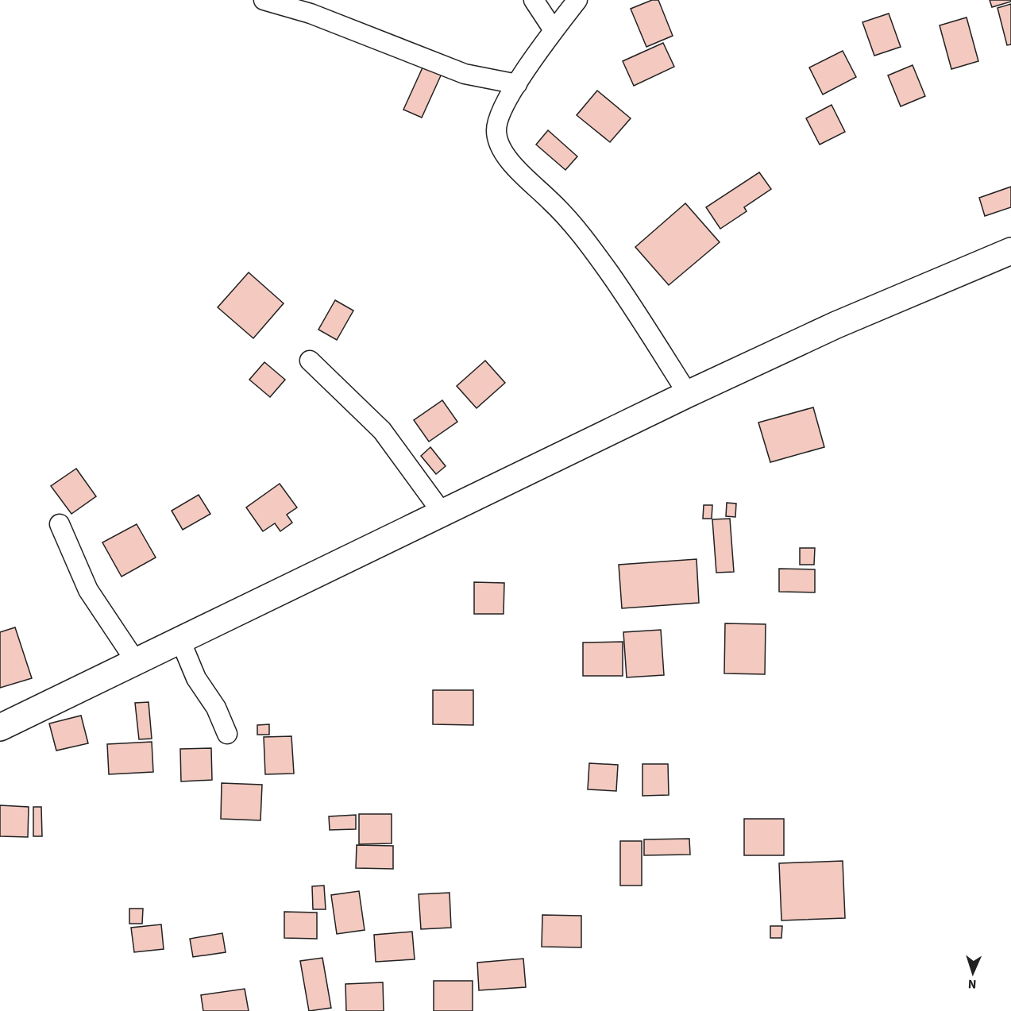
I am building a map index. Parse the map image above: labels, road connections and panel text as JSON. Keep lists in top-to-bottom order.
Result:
{
  "north": "bottom"
}
